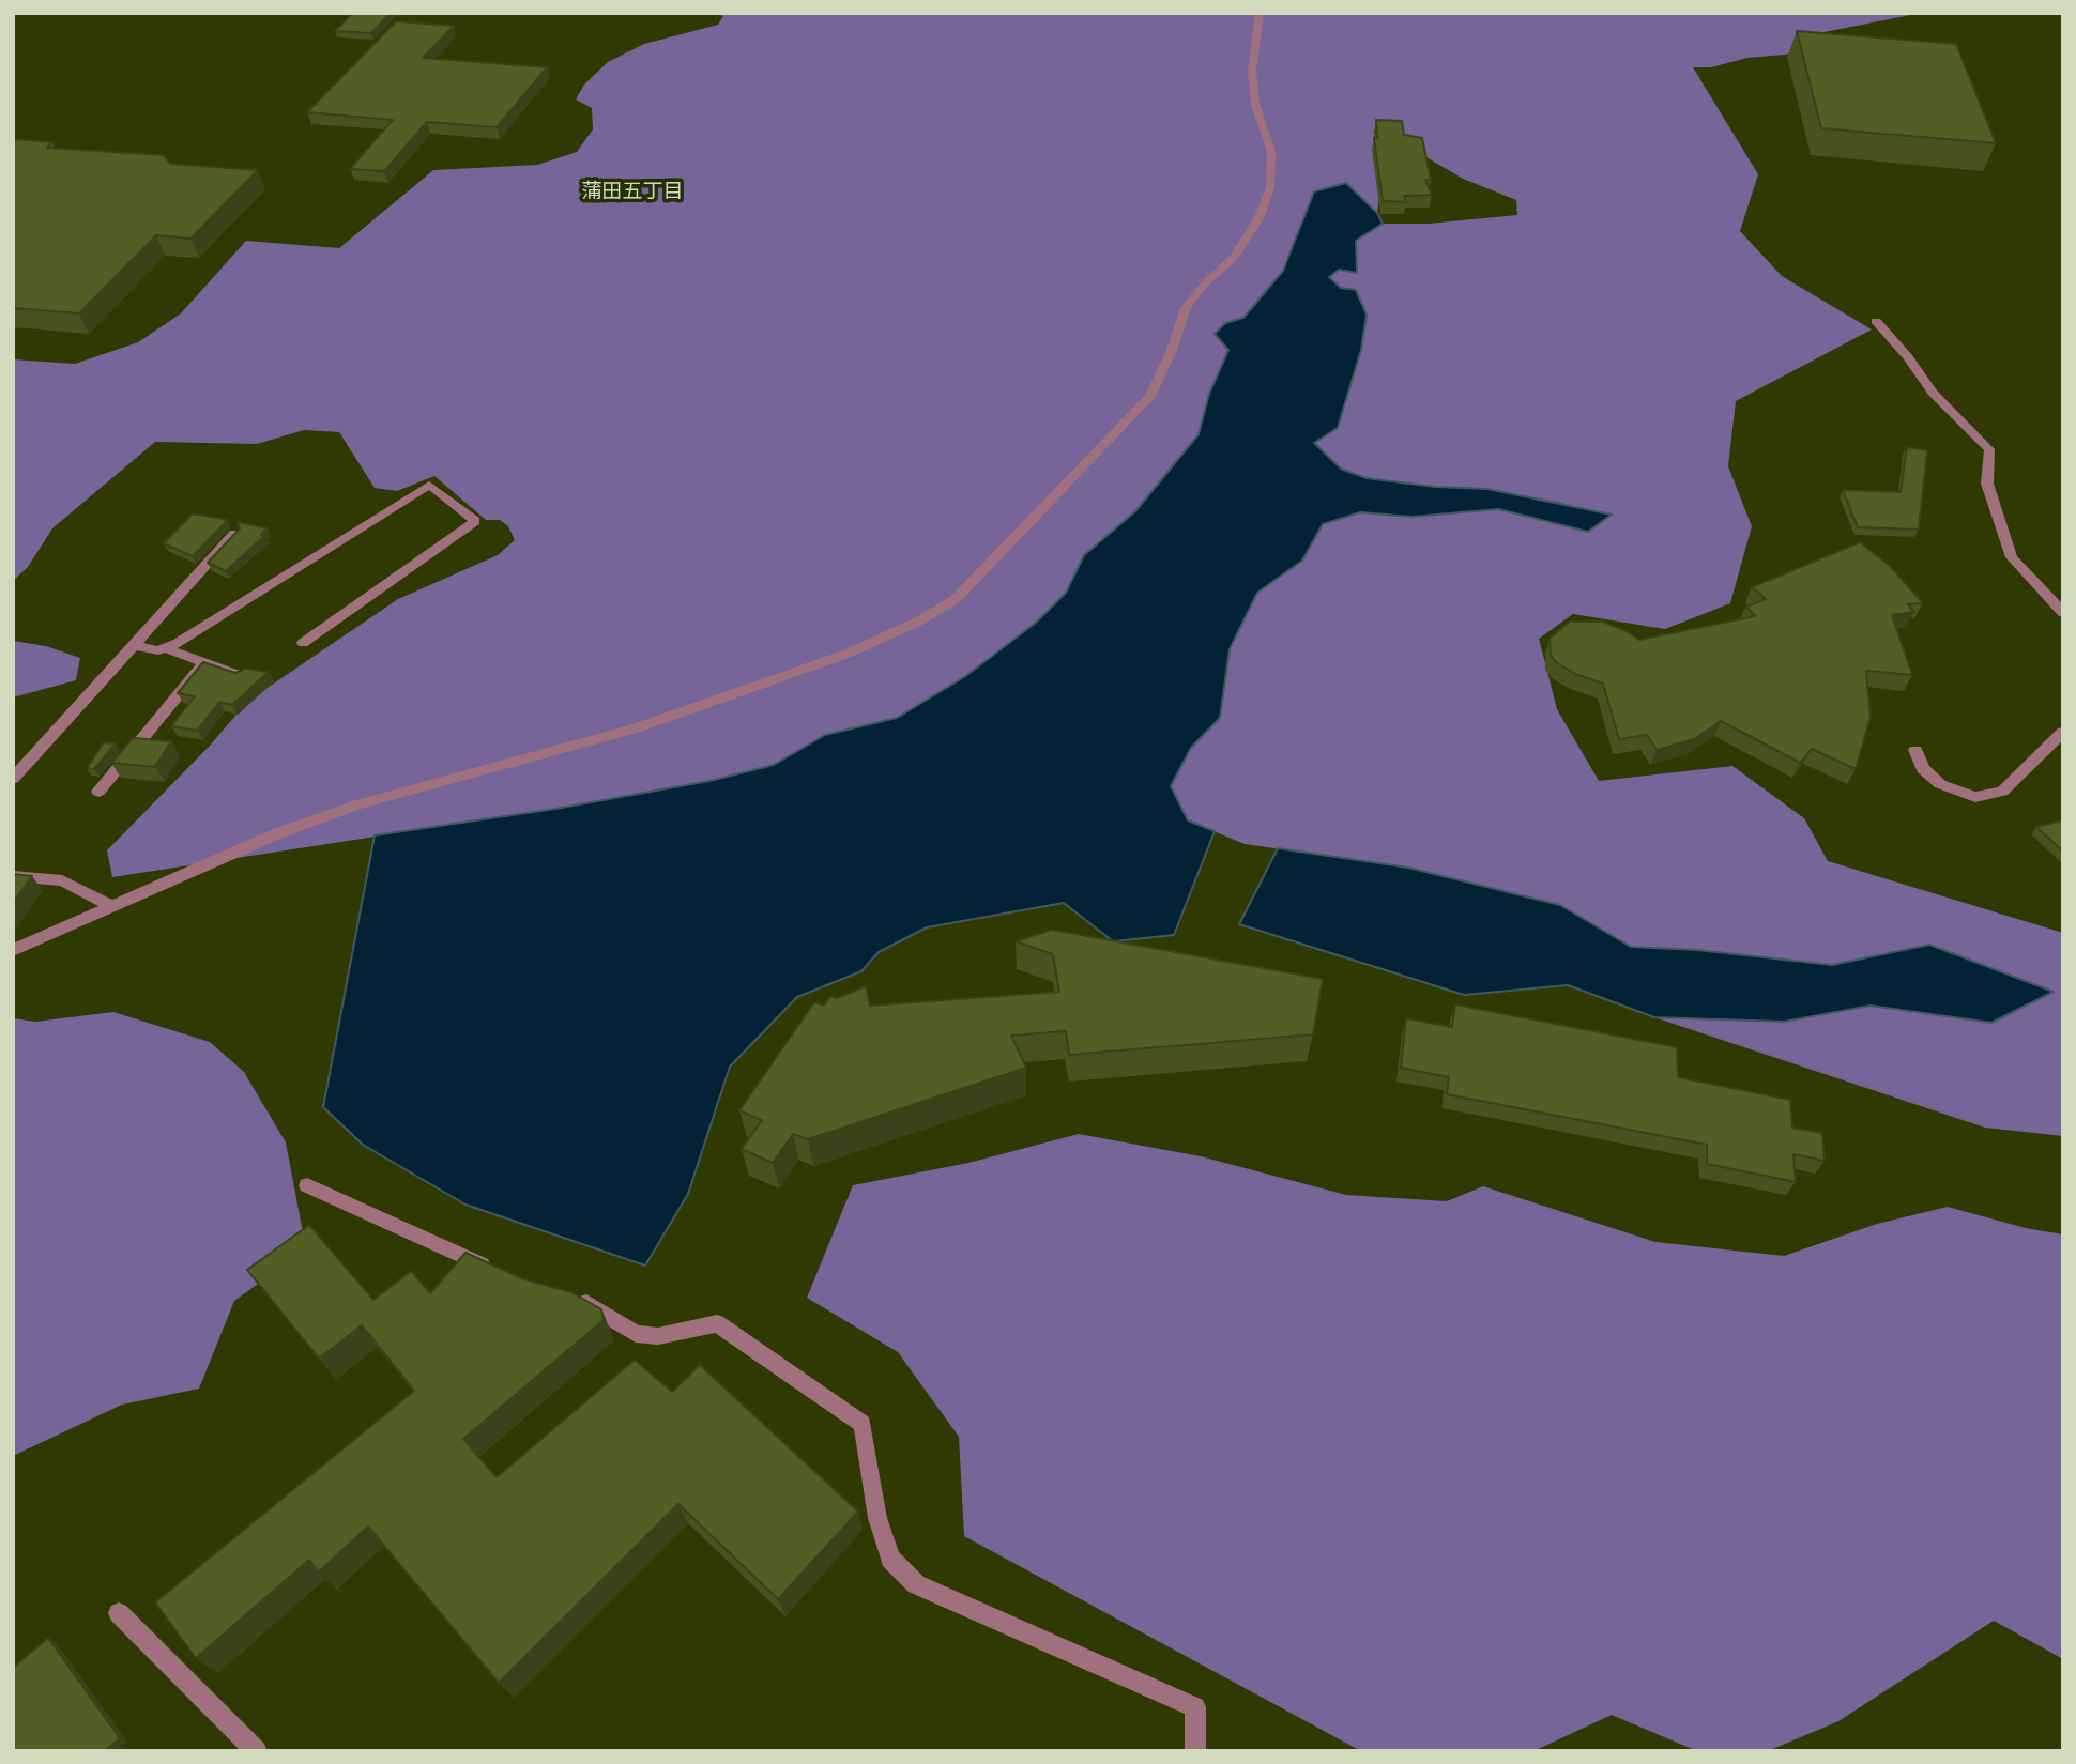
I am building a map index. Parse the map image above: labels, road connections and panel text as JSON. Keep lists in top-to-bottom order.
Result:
{
  "districts": ["蒲田五丁目"]
}
